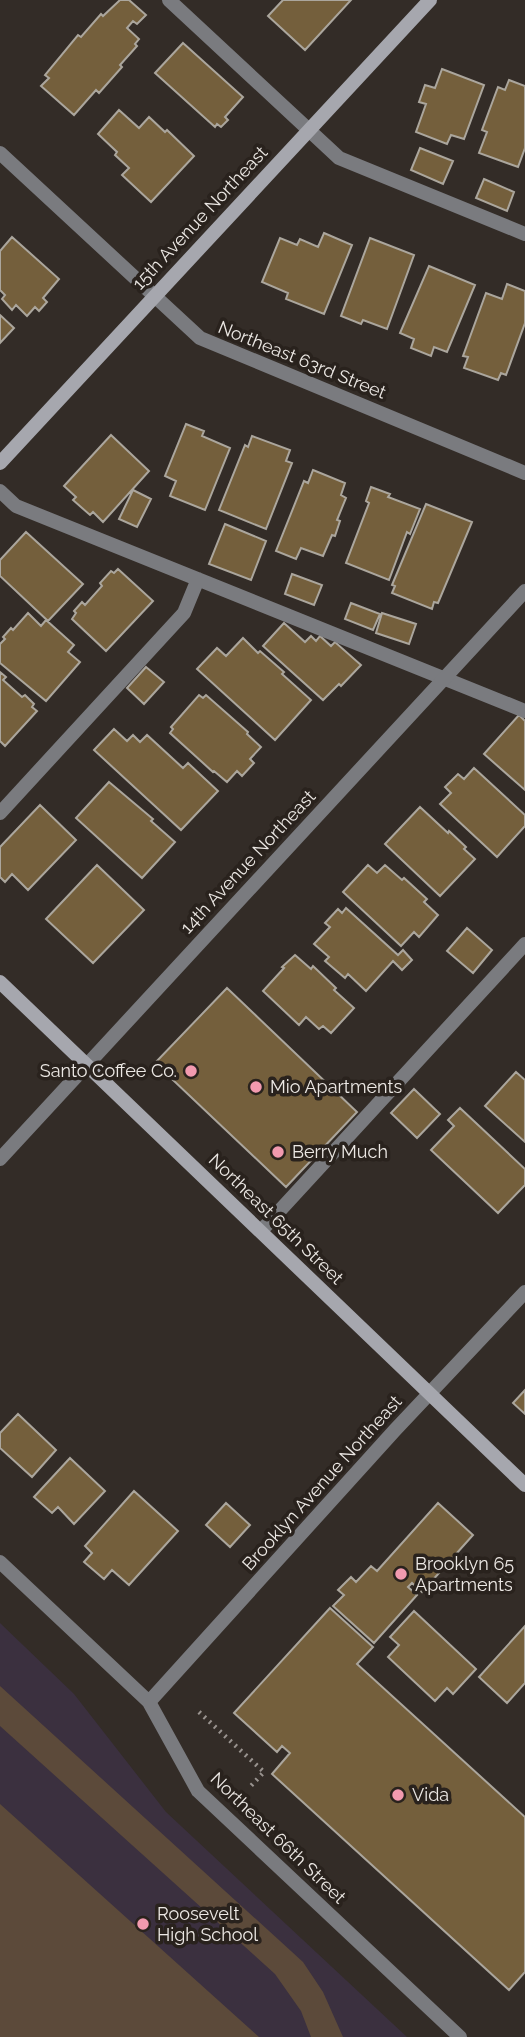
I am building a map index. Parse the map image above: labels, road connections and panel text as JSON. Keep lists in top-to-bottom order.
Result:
{
  "streets": {
    "main road": ["15th Avenue Northeast", "Northeast 65th Street"],
    "street": [
      "Northeast 63rd Street",
      "14th Avenue Northeast",
      "Brooklyn Avenue Northeast",
      "Northeast 66th Street"
    ]
  },
  "crossings": [
    ["15th Avenue Northeast", "Northeast 63rd Street"],
    ["14th Avenue Northeast", "Northeast 65th Street"],
    ["Northeast 65th Street", "Brooklyn Avenue Northeast"],
    ["Brooklyn Avenue Northeast", "Northeast 66th Street"]
  ],
  "places": [
    "Santo Coffee Co.",
    "Mio Apartments",
    "Berry Much",
    "Brooklyn 65 Apartments",
    "Vida",
    "Roosevelt High School"
  ]
}
